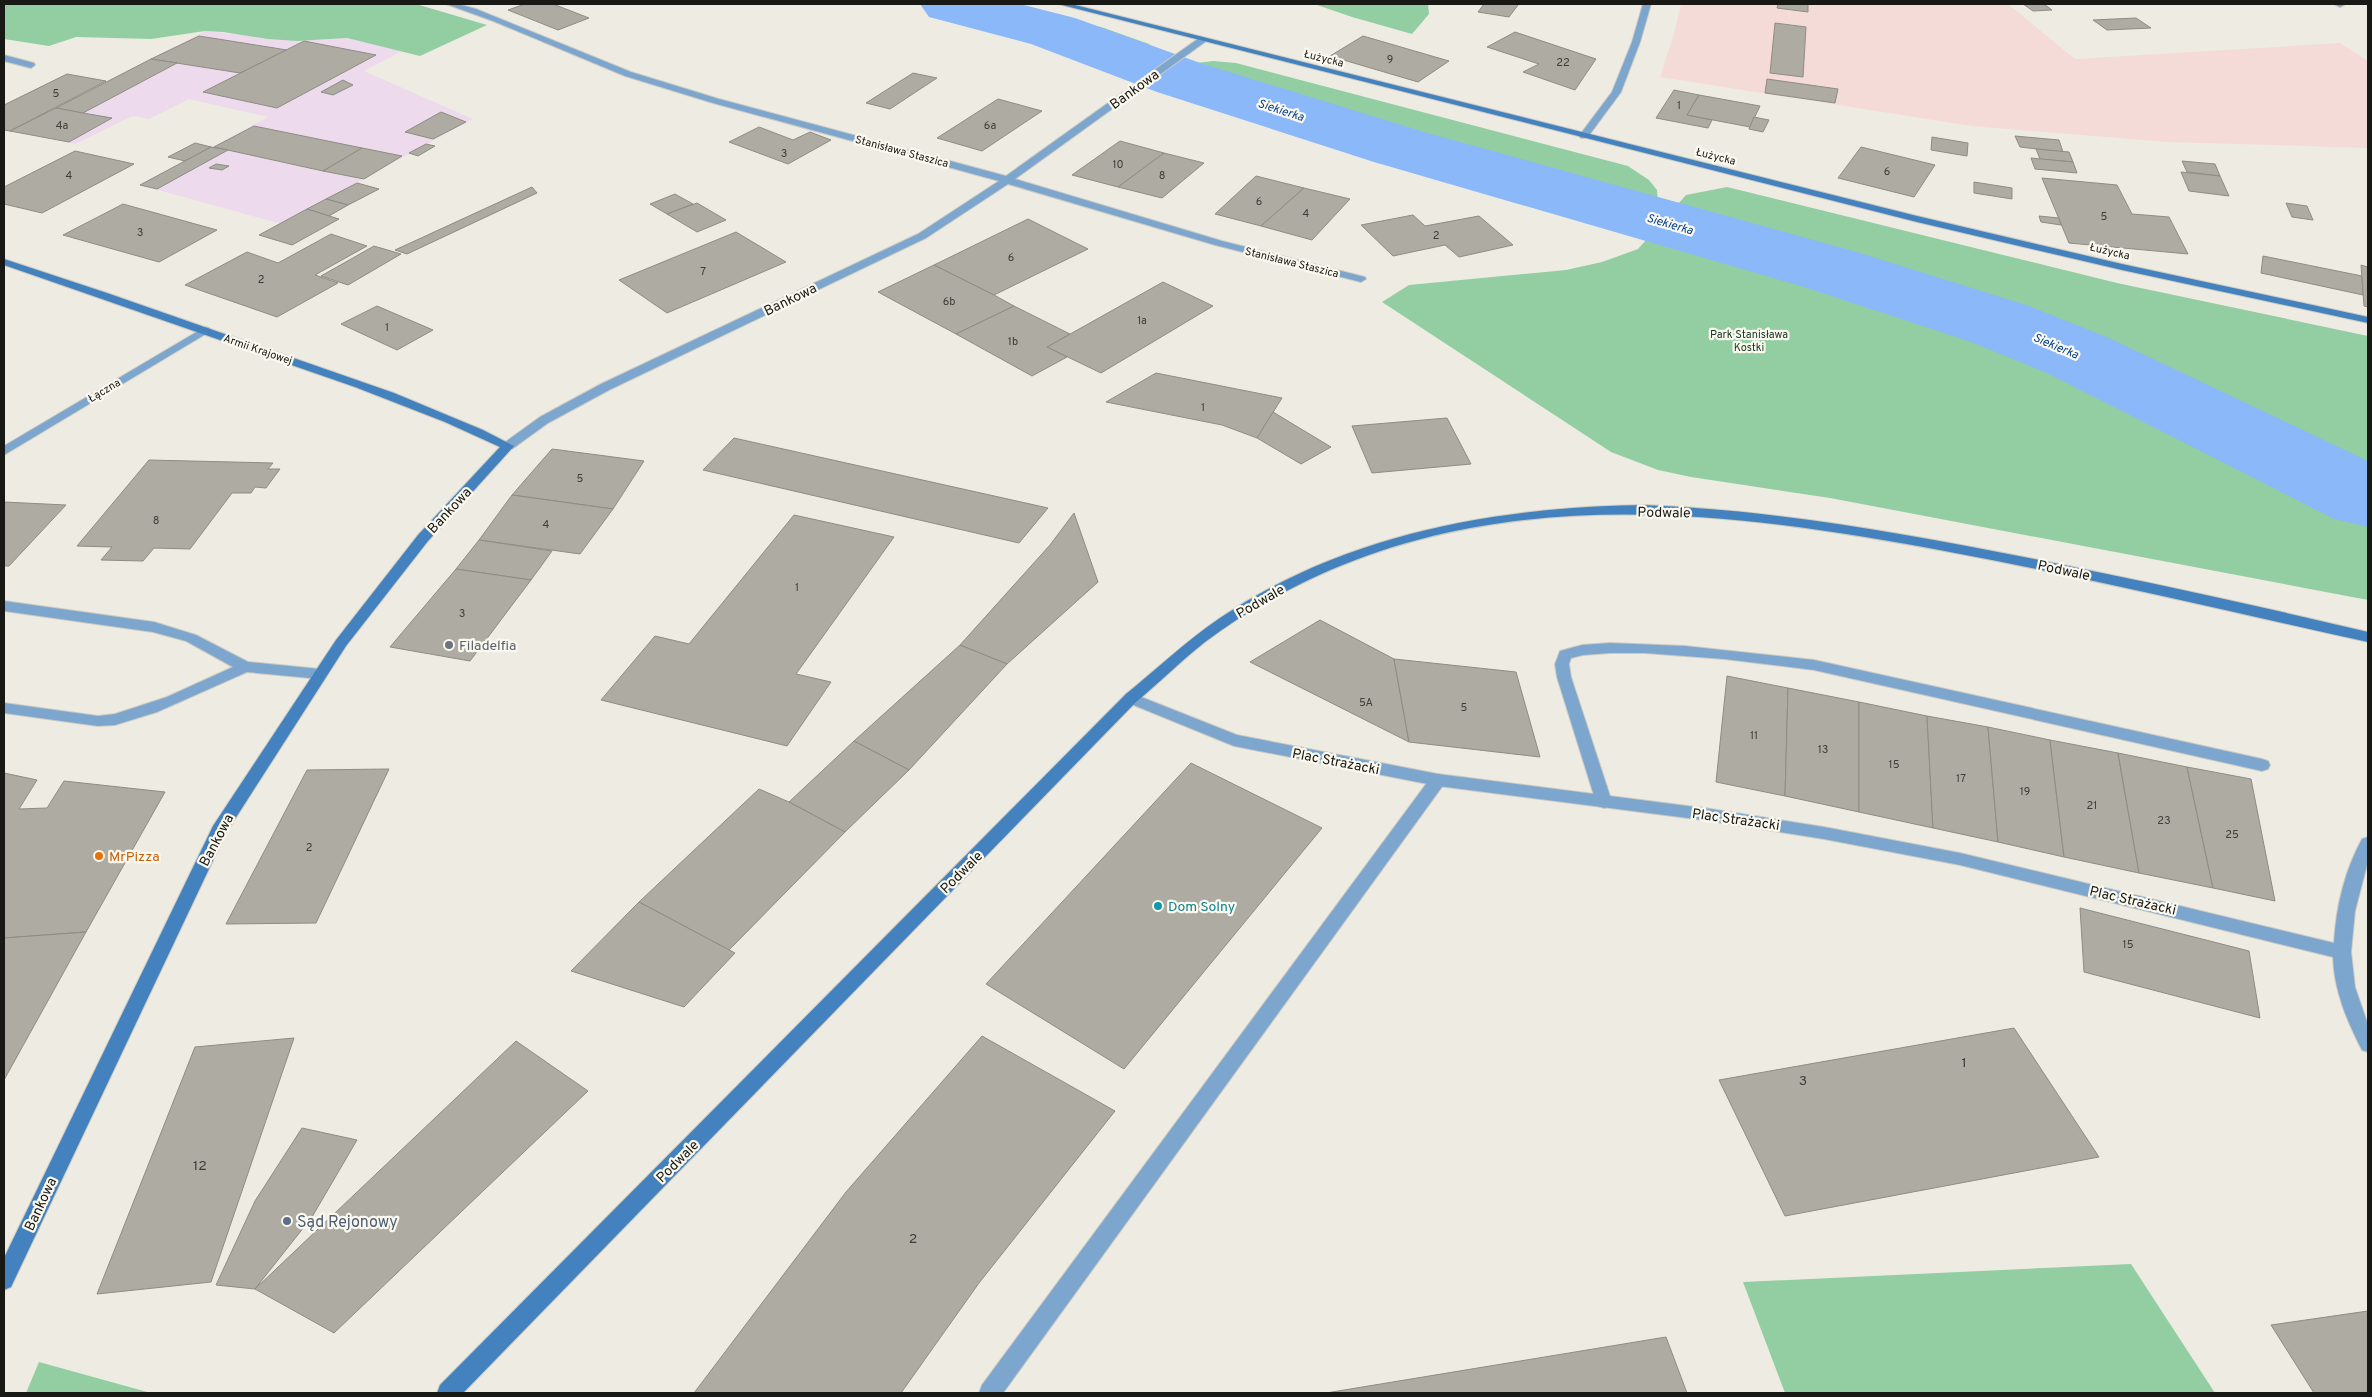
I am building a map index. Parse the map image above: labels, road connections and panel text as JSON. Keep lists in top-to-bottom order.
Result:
{
  "streets": {
    "main road": [
      "Łużycka",
      "Bankowa",
      "Armii Krajowej",
      "Podwale"
    ],
    "street": ["Stanisława Staszica", "Łączna", "Plac Strażacki"]
  },
  "crossings": [
    ["Łużycka", "Bankowa"],
    ["Bankowa", "Stanisława Staszica"],
    ["Bankowa", "Armii Krajowej"],
    ["Armii Krajowej", "Łączna"],
    ["Podwale", "Plac Strażacki"]
  ],
  "water": ["Siekierka"],
  "parks": ["Park Stanisława Kostki"],
  "places": [
    "Filadelfia",
    "MrPizza",
    "Dom Solny",
    "Sąd Rejonowy"
  ],
  "house_numbers": [
    "9",
    "22",
    "5",
    "1",
    "4a",
    "6a",
    "3",
    "10",
    "6",
    "4",
    "8",
    "6",
    "4",
    "5",
    "3",
    "2",
    "6",
    "7",
    "2",
    "6b",
    "1a",
    "1",
    "1b",
    "1",
    "5",
    "8",
    "4",
    "1",
    "3",
    "5A",
    "5",
    "11",
    "13",
    "15",
    "17",
    "19",
    "21",
    "23",
    "25",
    "2",
    "15",
    "1",
    "3",
    "12",
    "2"
  ]
}
